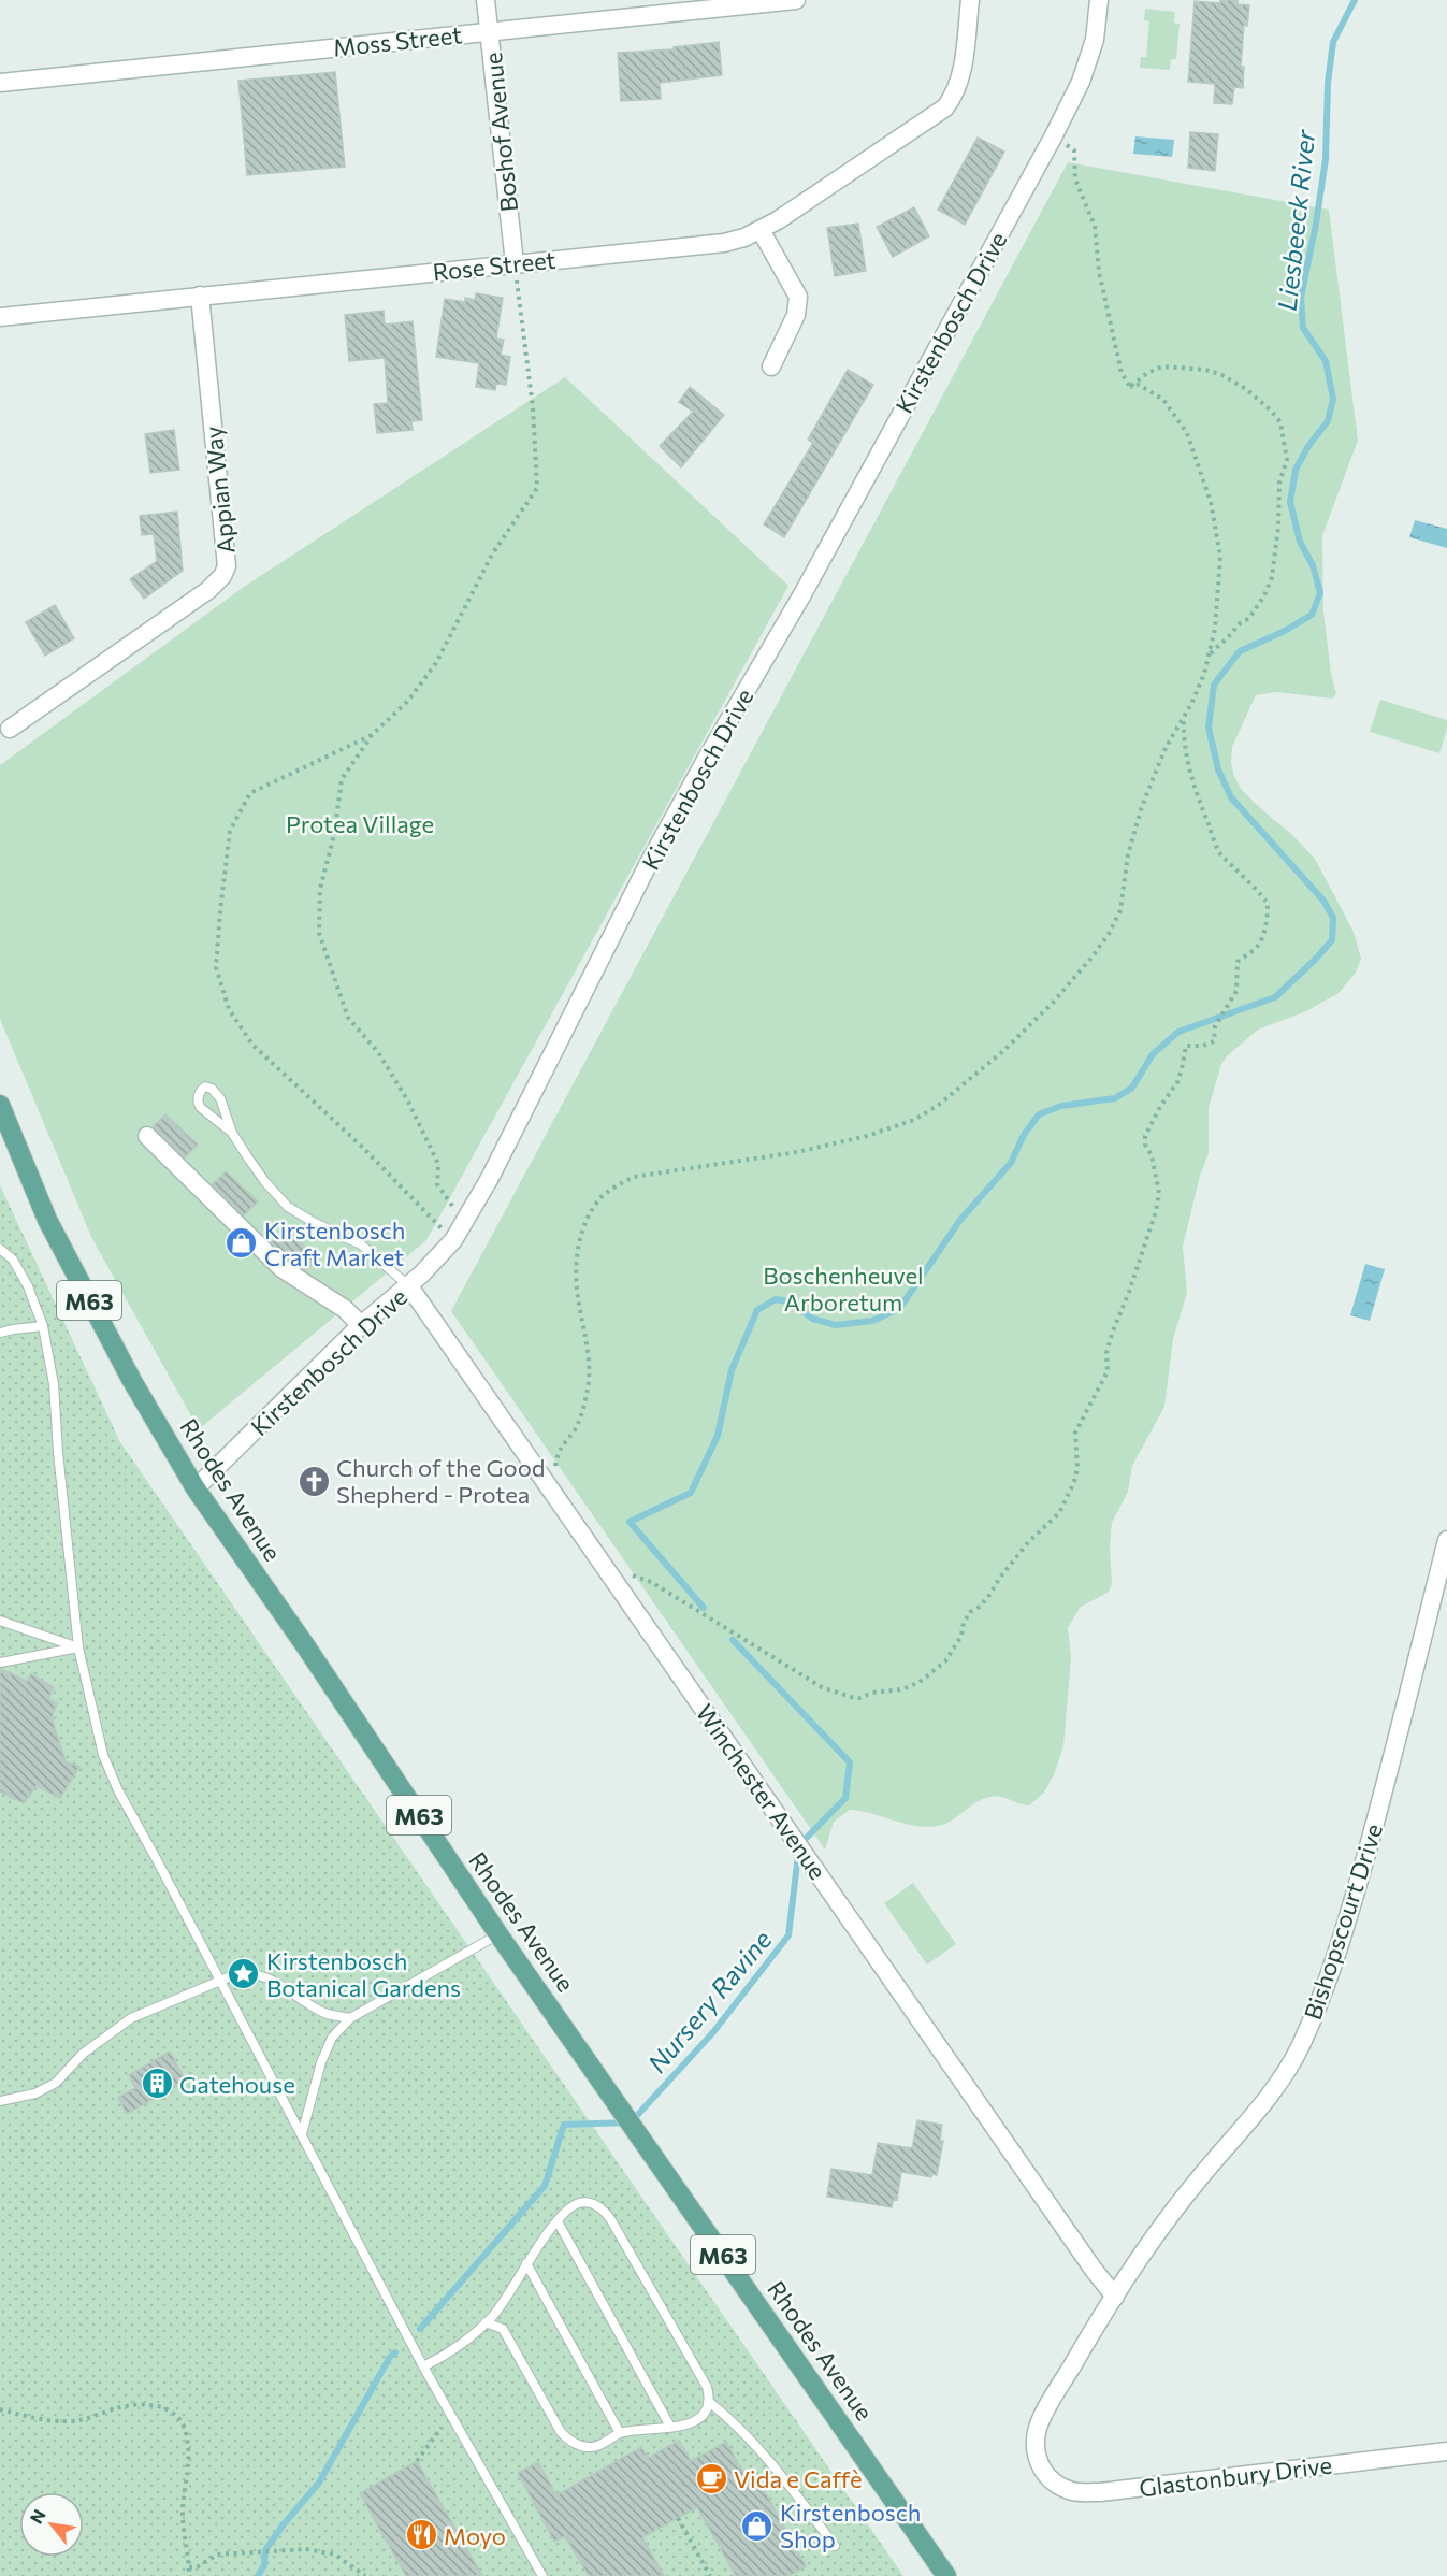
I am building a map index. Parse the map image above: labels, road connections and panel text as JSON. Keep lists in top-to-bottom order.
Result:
{
  "streets": {
    "main road": ["M63", "Rhodes Avenue"],
    "street": [
      "Moss Street",
      "Boshof Avenue",
      "Rose Street",
      "Kirstenbosch Drive",
      "Appian Way",
      "Winchester Avenue",
      "Bishopscourt Drive",
      "Glastonbury Drive"
    ]
  },
  "crossings": [
    ["Moss Street", "Boshof Avenue"],
    ["Boshof Avenue", "Rose Street"],
    ["Rose Street", "Appian Way"],
    ["Kirstenbosch Drive", "Rhodes Avenue"],
    ["Kirstenbosch Drive", "Winchester Avenue"],
    ["Winchester Avenue", "Bishopscourt Drive"],
    ["Bishopscourt Drive", "Glastonbury Drive"]
  ],
  "water": ["Liesbeeck River", "Nursery Ravine"],
  "parks": ["Protea Village", "Boschenheuvel Arboretum"],
  "places": {
    "shop": ["Kirstenbosch Craft Market", "Kirstenbosch Shop"],
    "church": ["Church of the Good Shepherd - Protea"],
    "place": ["Kirstenbosch Botanical Gardens"],
    "building": ["Gatehouse"],
    "cafe": ["Vida e Caffè"],
    "restaurant": ["Moyo"]
  },
  "north": "top left"
}
